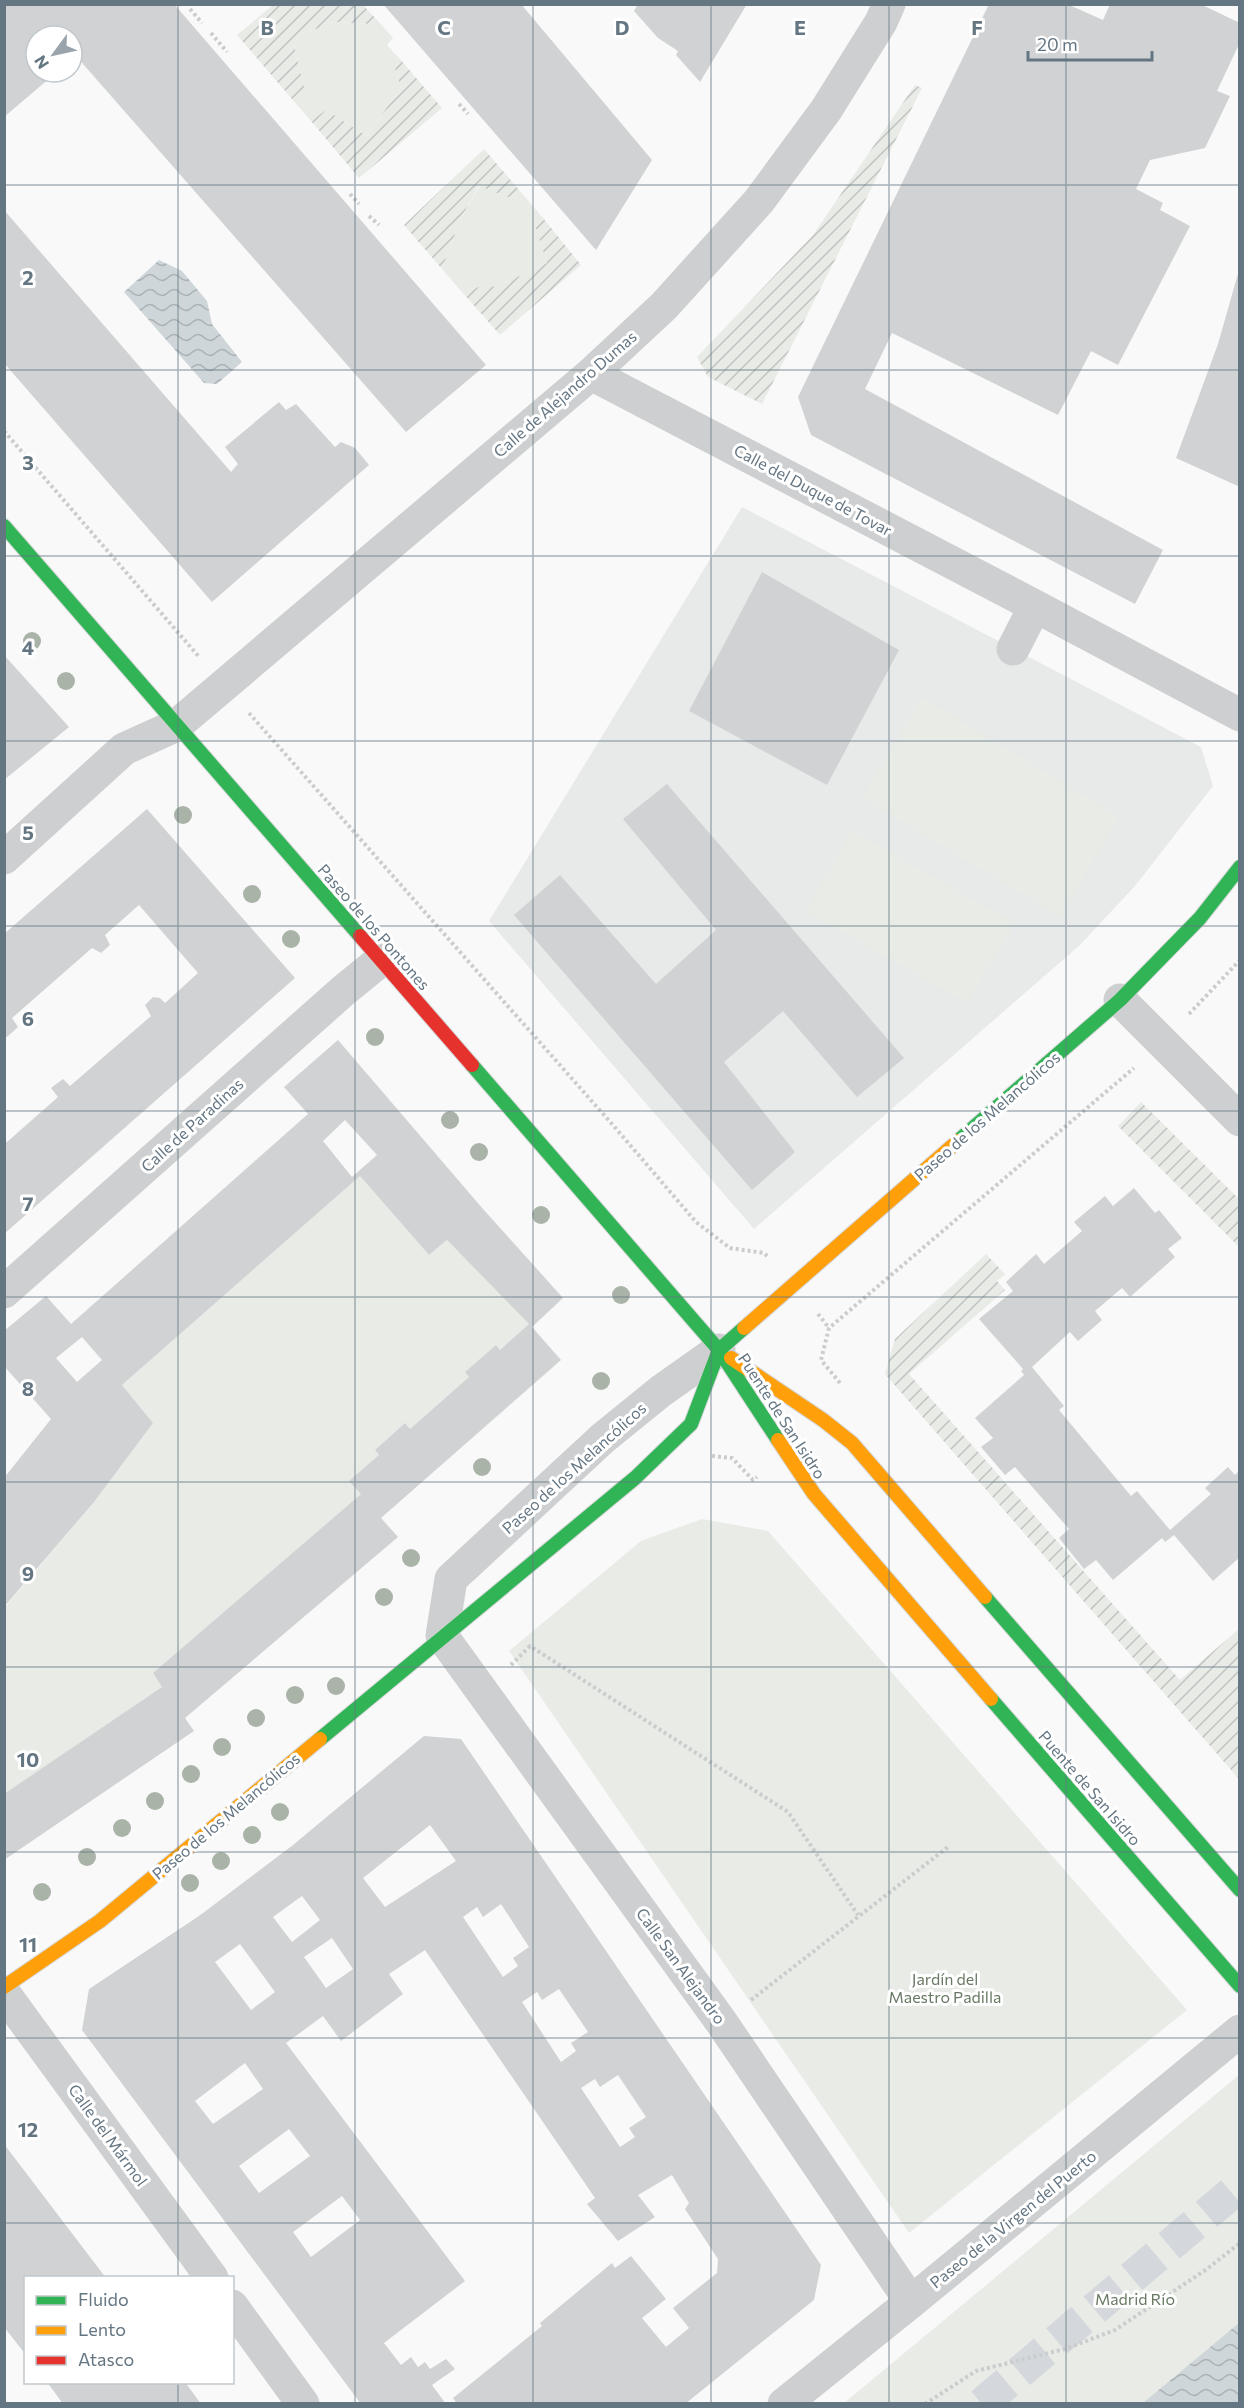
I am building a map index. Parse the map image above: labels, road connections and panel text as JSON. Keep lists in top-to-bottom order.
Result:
{
  "streets": {
    "street": [
      "Calle de Alejandro Dumas",
      "Calle del Duque de Tovar",
      "Paseo de los Pontones",
      "Paseo de los Melancólicos",
      "Calle de Paradinas",
      "Puente de San Isidro",
      "Calle San Alejandro",
      "Calle del Mármol",
      "Paseo de la Virgen del Puerto"
    ]
  },
  "crossings": [
    ["Calle de Alejandro Dumas", "Calle del Duque de Tovar"],
    ["Calle de Alejandro Dumas", "Paseo de los Pontones"],
    ["Paseo de los Pontones", "Paseo de los Melancólicos"],
    ["Paseo de los Pontones", "Calle de Paradinas"],
    ["Paseo de los Pontones", "Puente de San Isidro"],
    ["Paseo de los Melancólicos", "Puente de San Isidro"],
    ["Paseo de los Melancólicos", "Calle San Alejandro"],
    ["Calle San Alejandro", "Paseo de la Virgen del Puerto"]
  ],
  "parks": ["Jardín del Maestro Padilla", "Madrid Río"],
  "legend": ["Fluido", "Lento", "Atasco"],
  "scale_bar": "20 m",
  "north": "bottom left",
  "grid": {
    "columns": [
      "B",
      "C",
      "D",
      "E",
      "F"
    ],
    "rows": [
      "2",
      "3",
      "4",
      "5",
      "6",
      "7",
      "8",
      "9",
      "10",
      "11",
      "12"
    ]
  }
}
